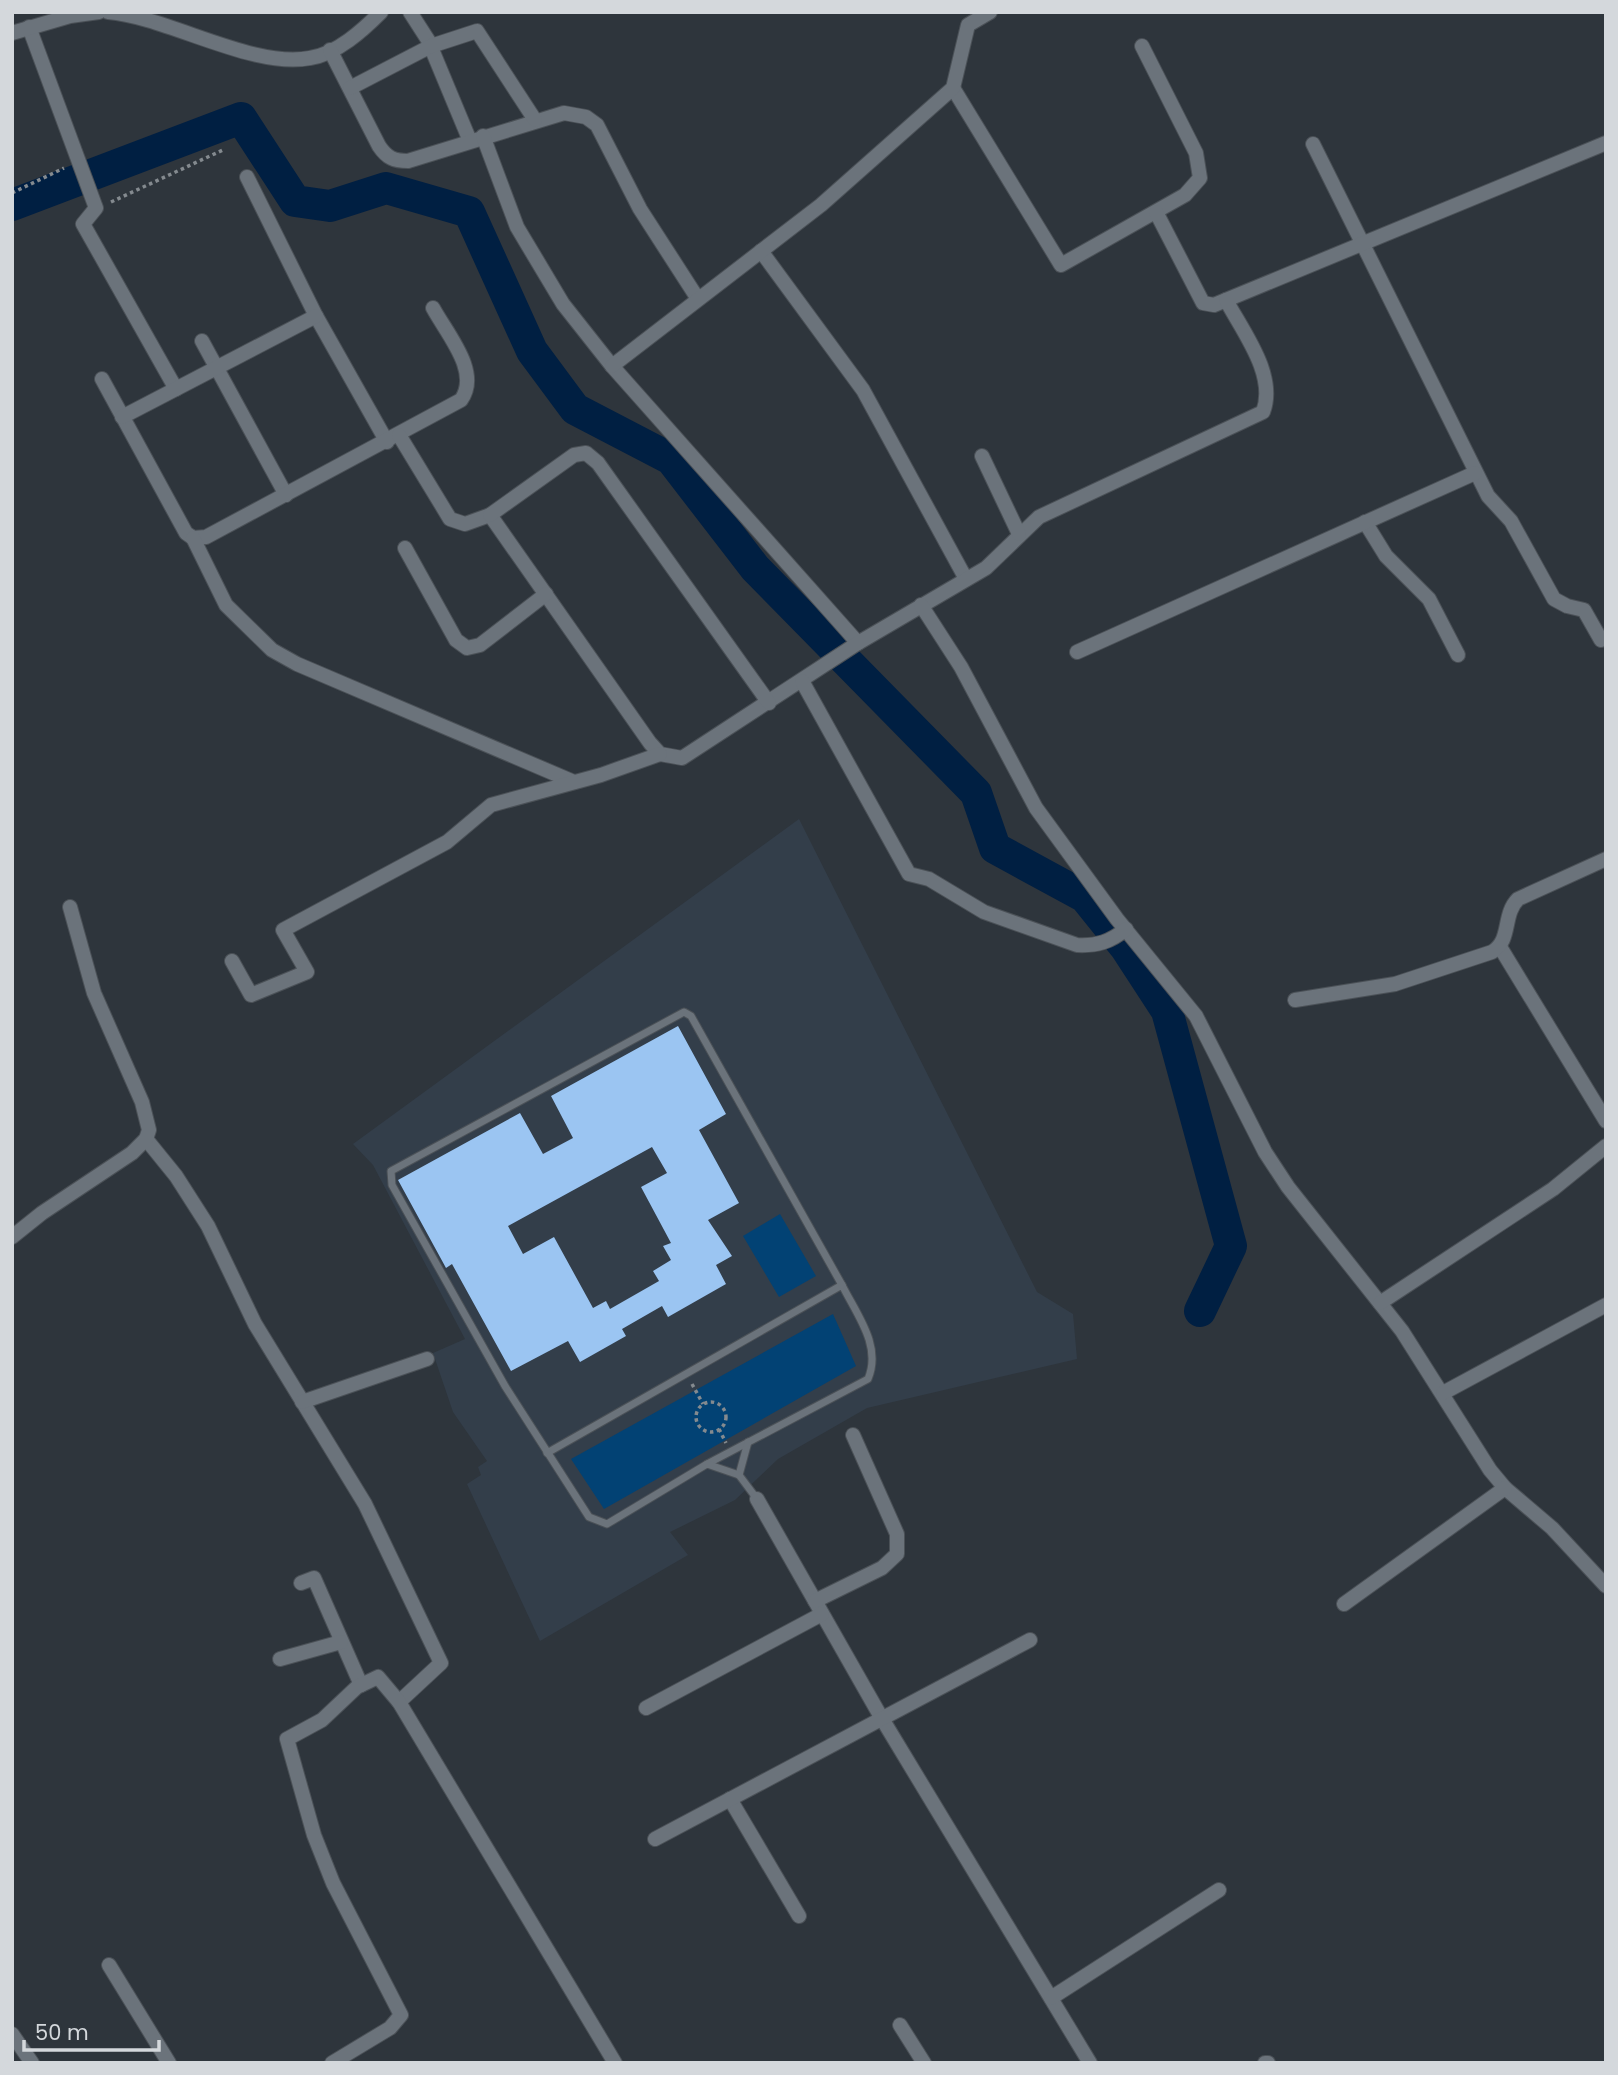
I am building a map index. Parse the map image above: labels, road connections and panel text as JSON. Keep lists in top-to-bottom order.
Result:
{
  "scale_bar": "50 m"
}
